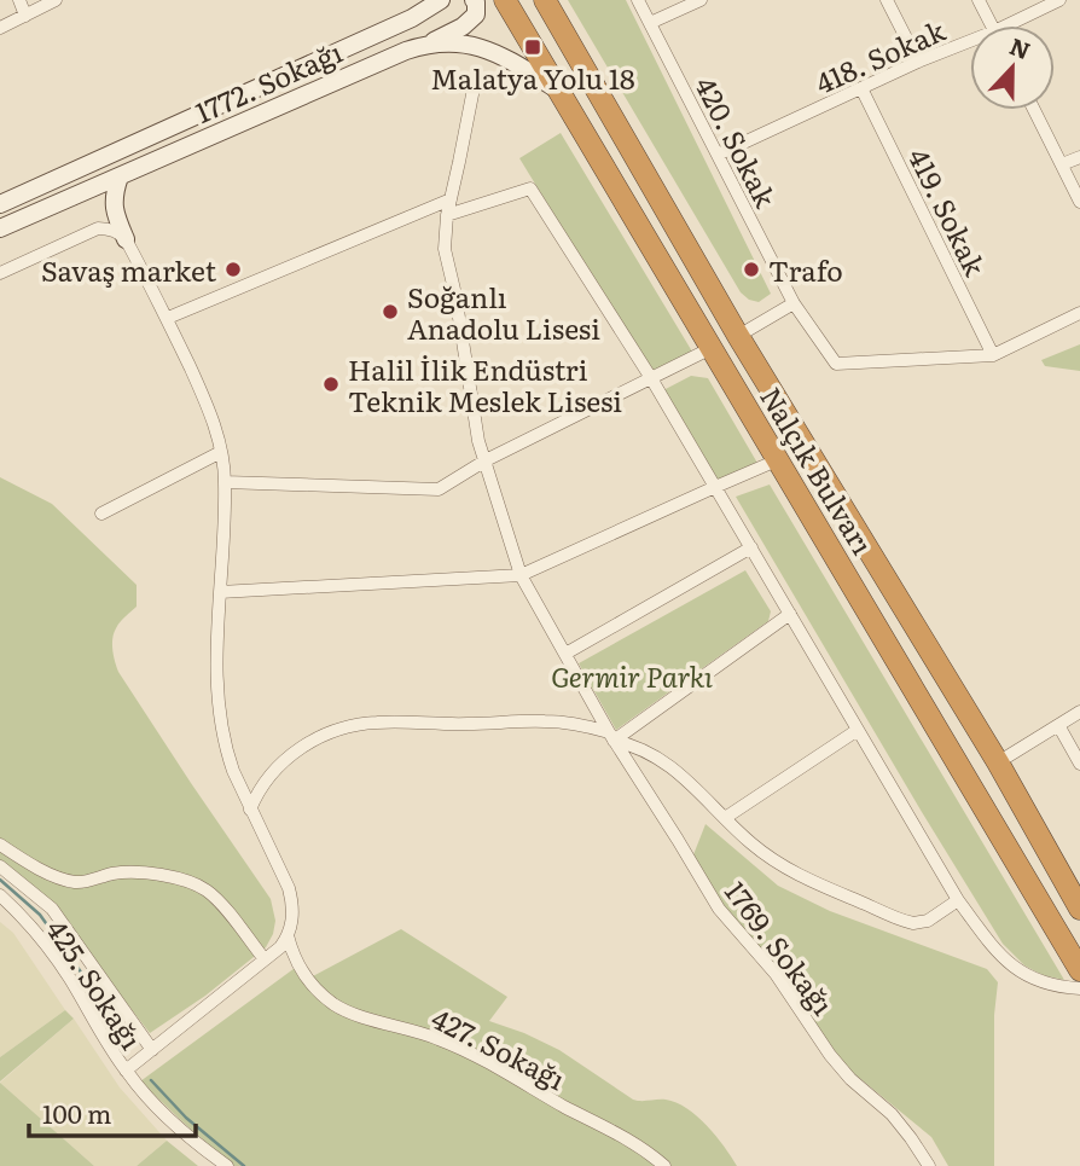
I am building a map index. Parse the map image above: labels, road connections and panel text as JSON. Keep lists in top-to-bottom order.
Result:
{
  "streets": {
    "highway": ["Nalçık Bulvarı"],
    "street": [
      "418. Sokak",
      "1772. Sokağı",
      "420. Sokak",
      "419. Sokak",
      "1769. Sokağı",
      "425. Sokağı",
      "427. Sokağı"
    ]
  },
  "crossings": [
    ["418. Sokak", "420. Sokak"],
    ["418. Sokak", "419. Sokak"],
    ["1772. Sokağı", "Nalçık Bulvarı"],
    ["420. Sokak", "419. Sokak"]
  ],
  "parks": ["Germir Parkı"],
  "places": {
    "transit": ["Malatya Yolu 18"],
    "other": [
      "Savaş market",
      "Trafo",
      "Soğanlı Anadolu Lisesi",
      "Halil İlik Endüstri Teknik Meslek Lisesi"
    ]
  },
  "scale_bar": "100 m",
  "north": "top"
}
